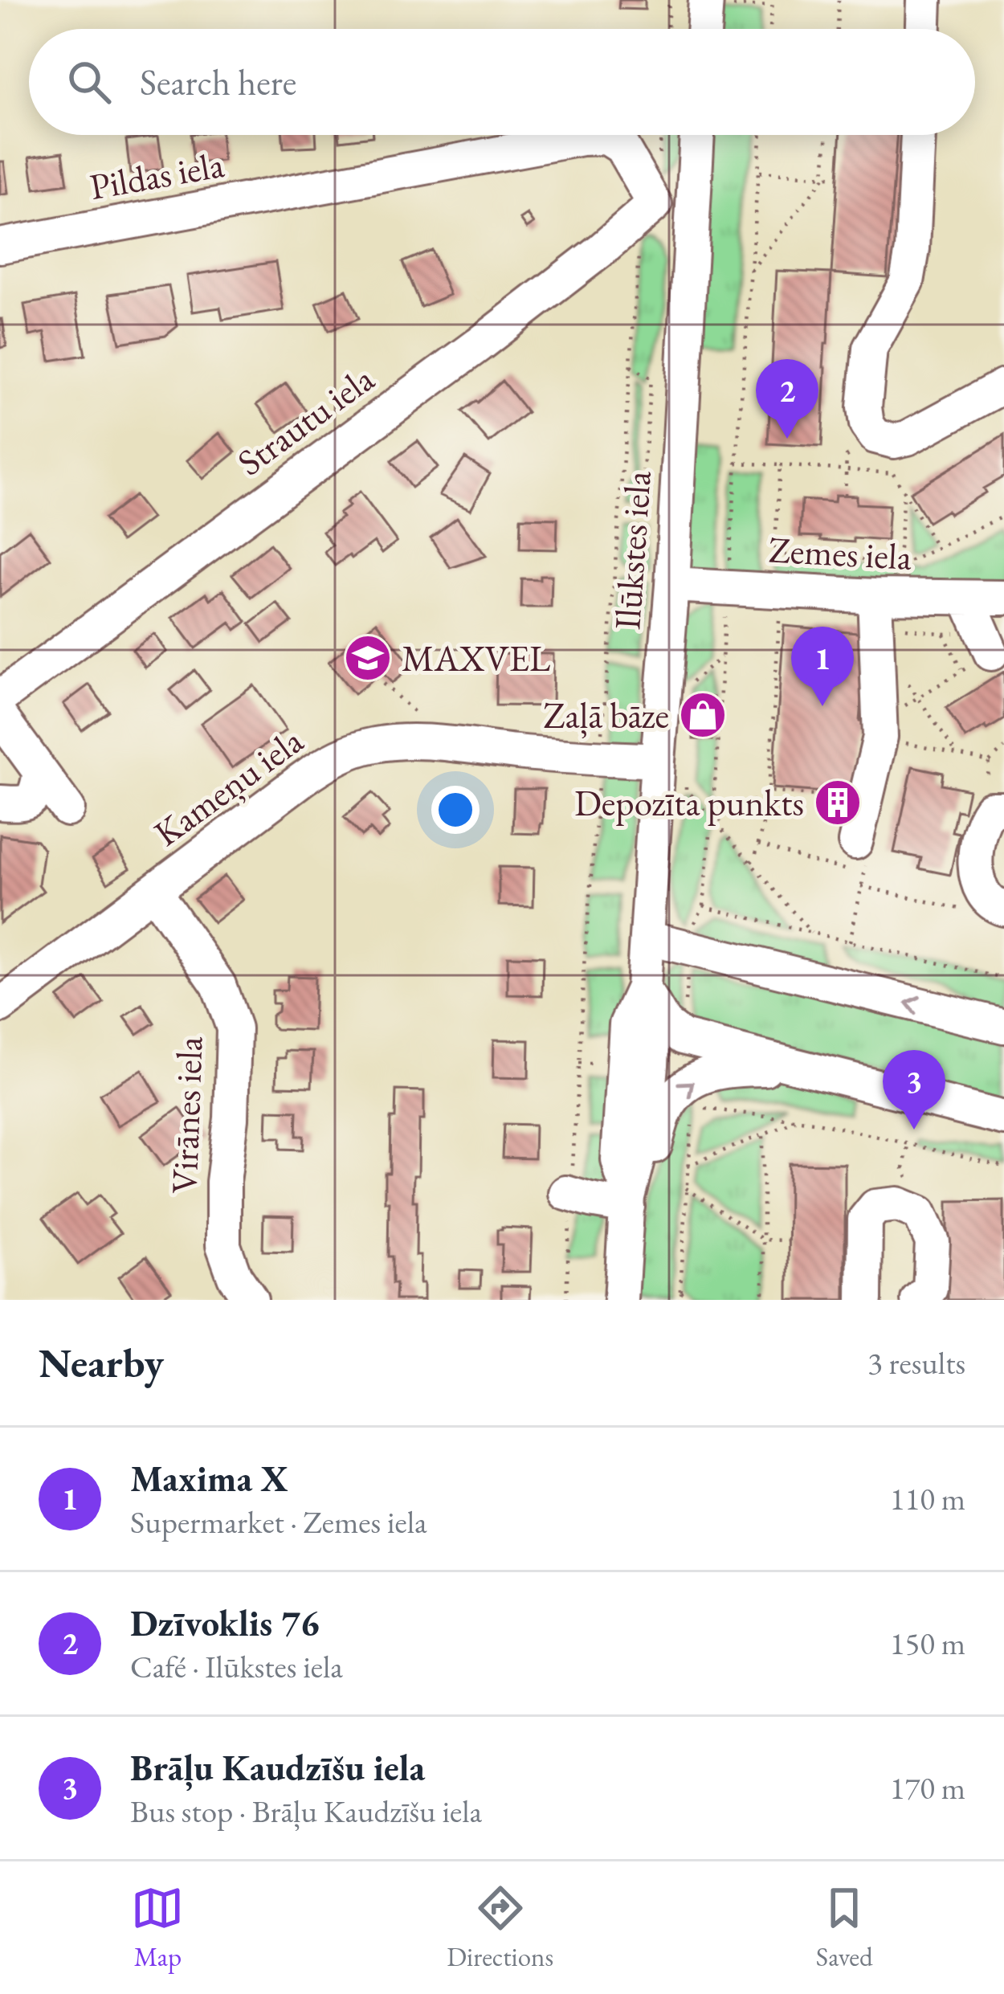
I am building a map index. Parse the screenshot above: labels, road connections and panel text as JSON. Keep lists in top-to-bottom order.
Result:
{
  "streets": {
    "street": [
      "Pildas iela",
      "Strautu iela",
      "Ilūkstes iela",
      "Zemes iela",
      "Kameņu iela",
      "Virānes iela"
    ]
  },
  "crossings": [
    ["Pildas iela", "Strautu iela"],
    ["Ilūkstes iela", "Zemes iela"],
    ["Ilūkstes iela", "Kameņu iela"],
    ["Kameņu iela", "Virānes iela"]
  ],
  "places": {
    "school or university": ["MAXVEL"],
    "shop": ["Zaļā bāze"],
    "building": ["Depozīta punkts"]
  },
  "page": {
    "search": "Search here",
    "pins": ["2", "1", "3"],
    "heading": ["Nearby", "3 results"],
    "list": [
      {
        "mark": "1",
        "name": "Maxima X",
        "note": "Supermarket · Zemes iela",
        "value": "110 m"
      },
      {
        "mark": "2",
        "name": "Dzīvoklis 76",
        "note": "Café · Ilūkstes iela",
        "value": "150 m"
      },
      {
        "mark": "3",
        "name": "Brāļu Kaudzīšu iela",
        "note": "Bus stop · Brāļu Kaudzīšu iela",
        "value": "170 m"
      }
    ],
    "nav": ["Map", "Directions", "Saved"]
  }
}
